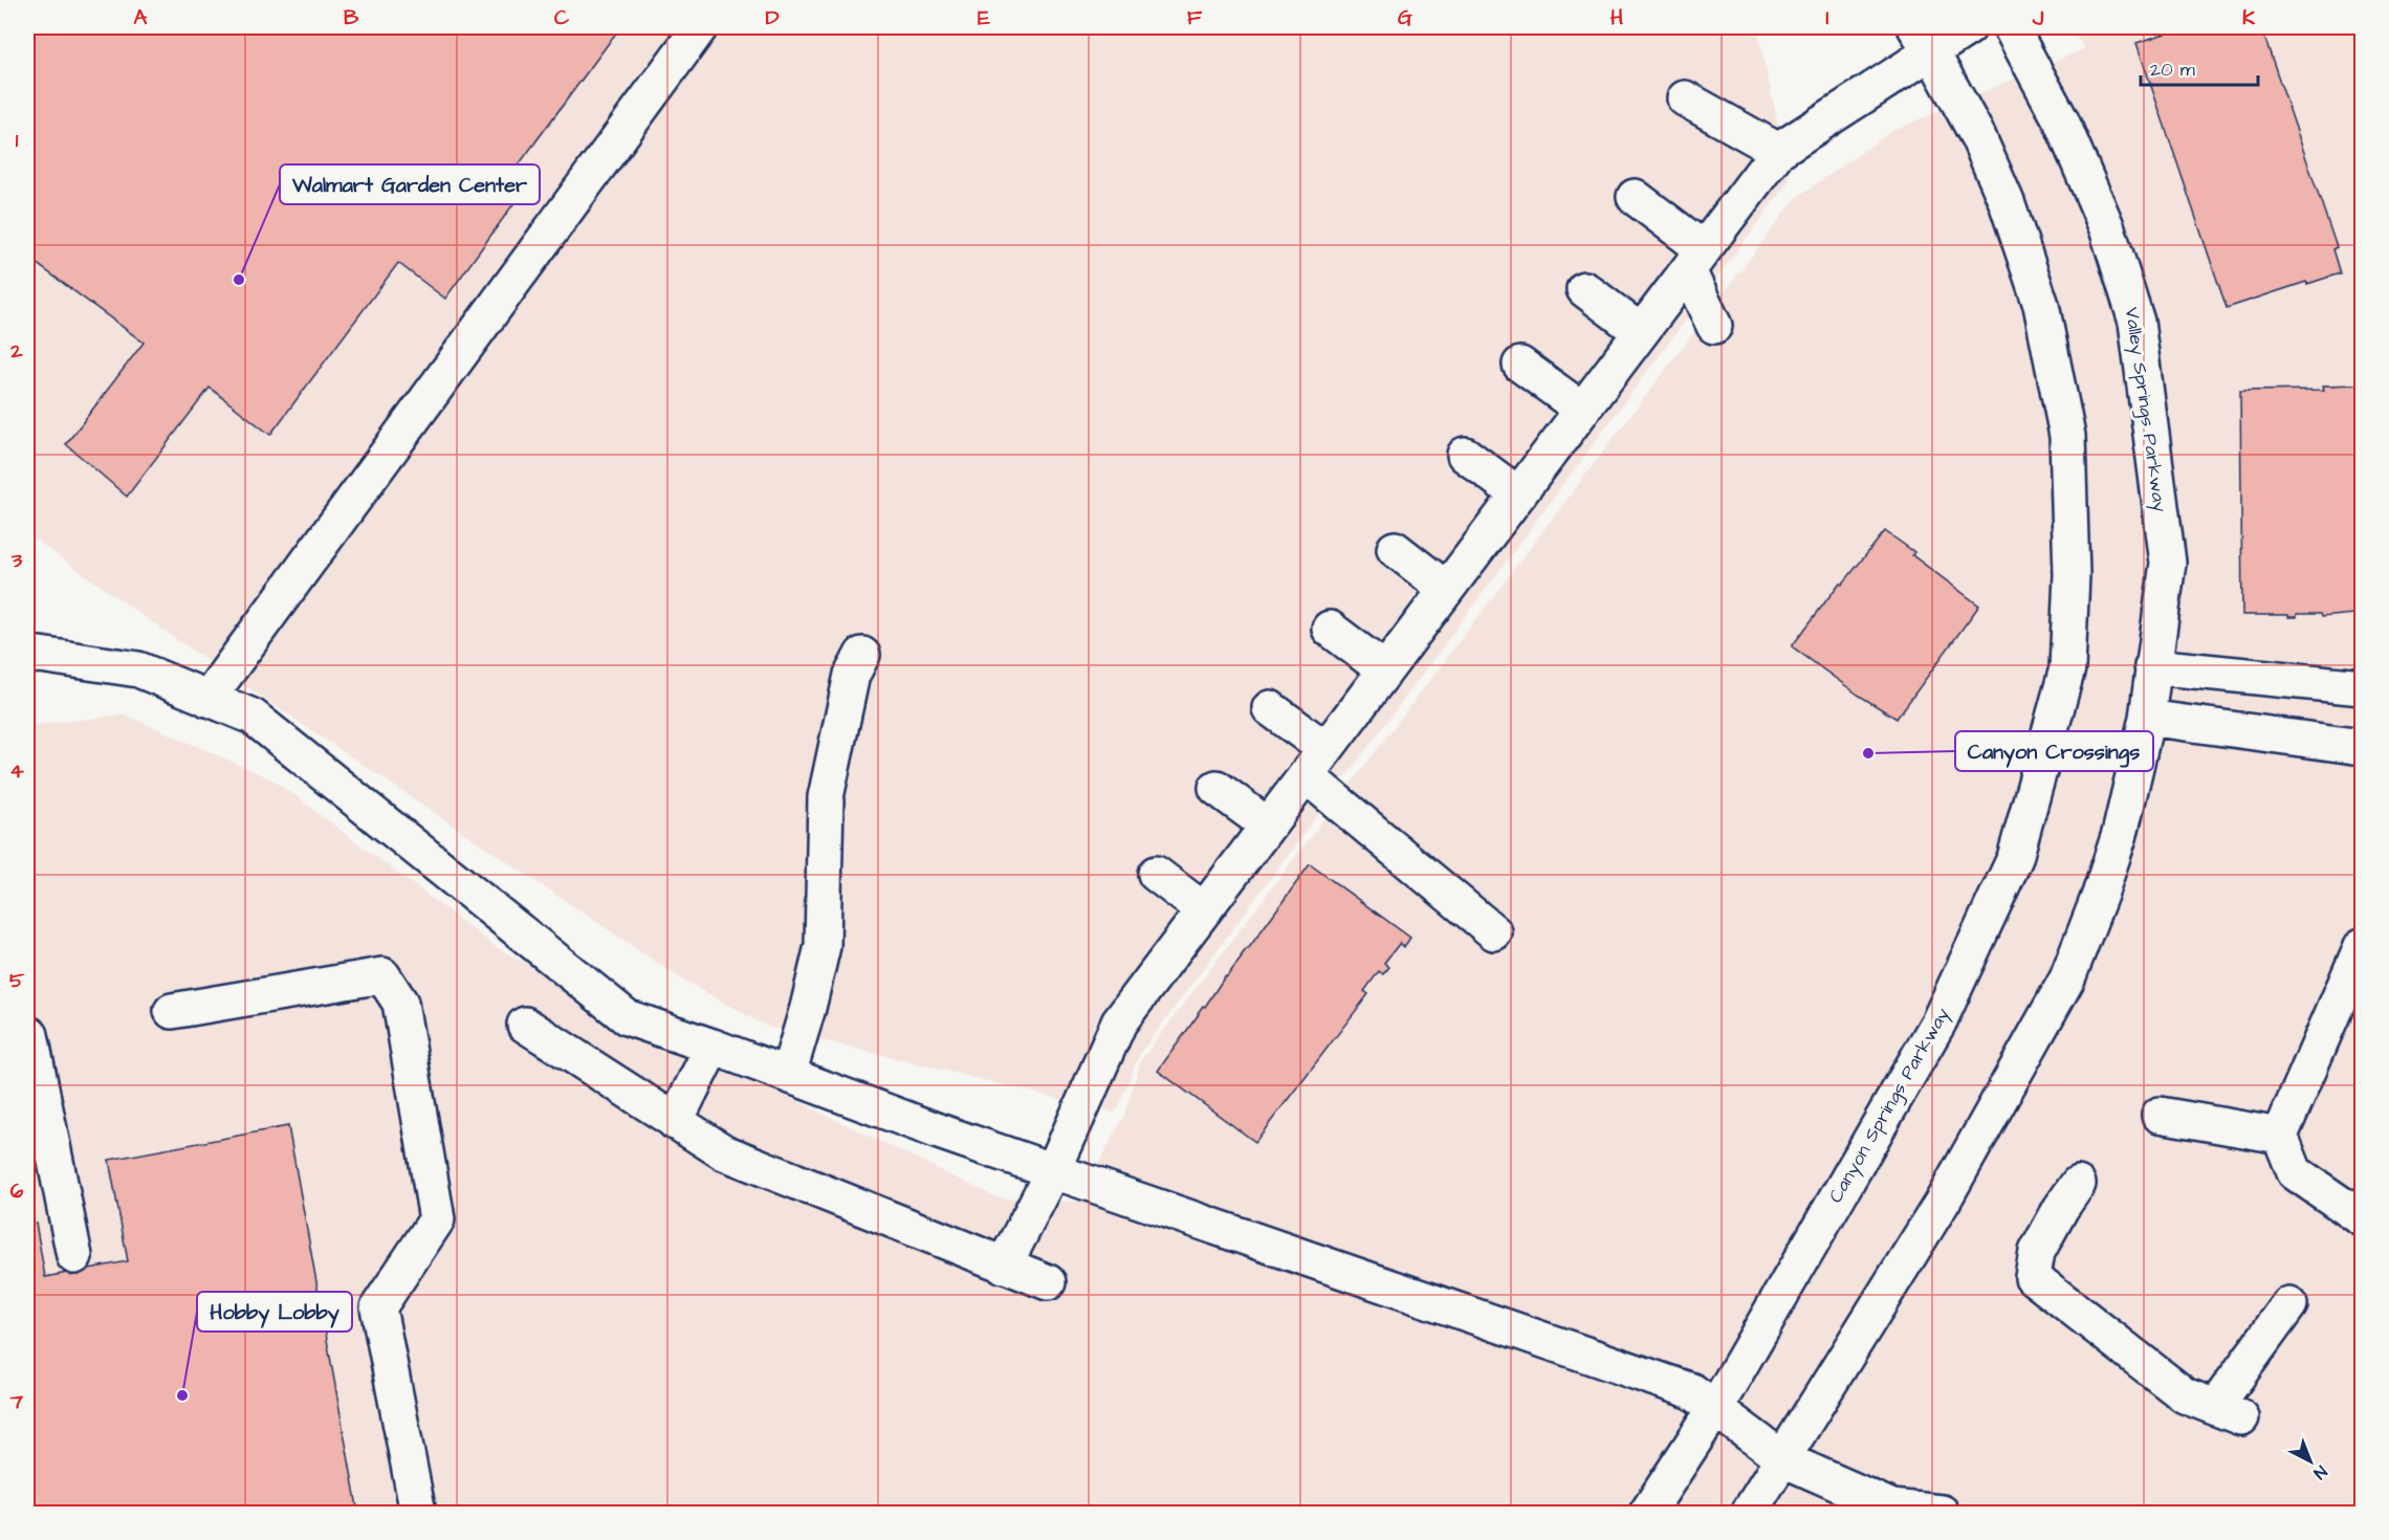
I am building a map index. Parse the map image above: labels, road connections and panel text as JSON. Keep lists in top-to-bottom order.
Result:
{
  "streets": {
    "street": ["Valley Springs Parkway", "Canyon Springs Parkway"]
  },
  "places": ["Walmart Garden Center", "Canyon Crossings", "Hobby Lobby"],
  "scale_bar": "20 m",
  "north": "bottom right",
  "grid": {
    "columns": [
      "A",
      "B",
      "C",
      "D",
      "E",
      "F",
      "G",
      "H",
      "I",
      "J",
      "K"
    ],
    "rows": [
      "1",
      "2",
      "3",
      "4",
      "5",
      "6",
      "7"
    ]
  }
}
